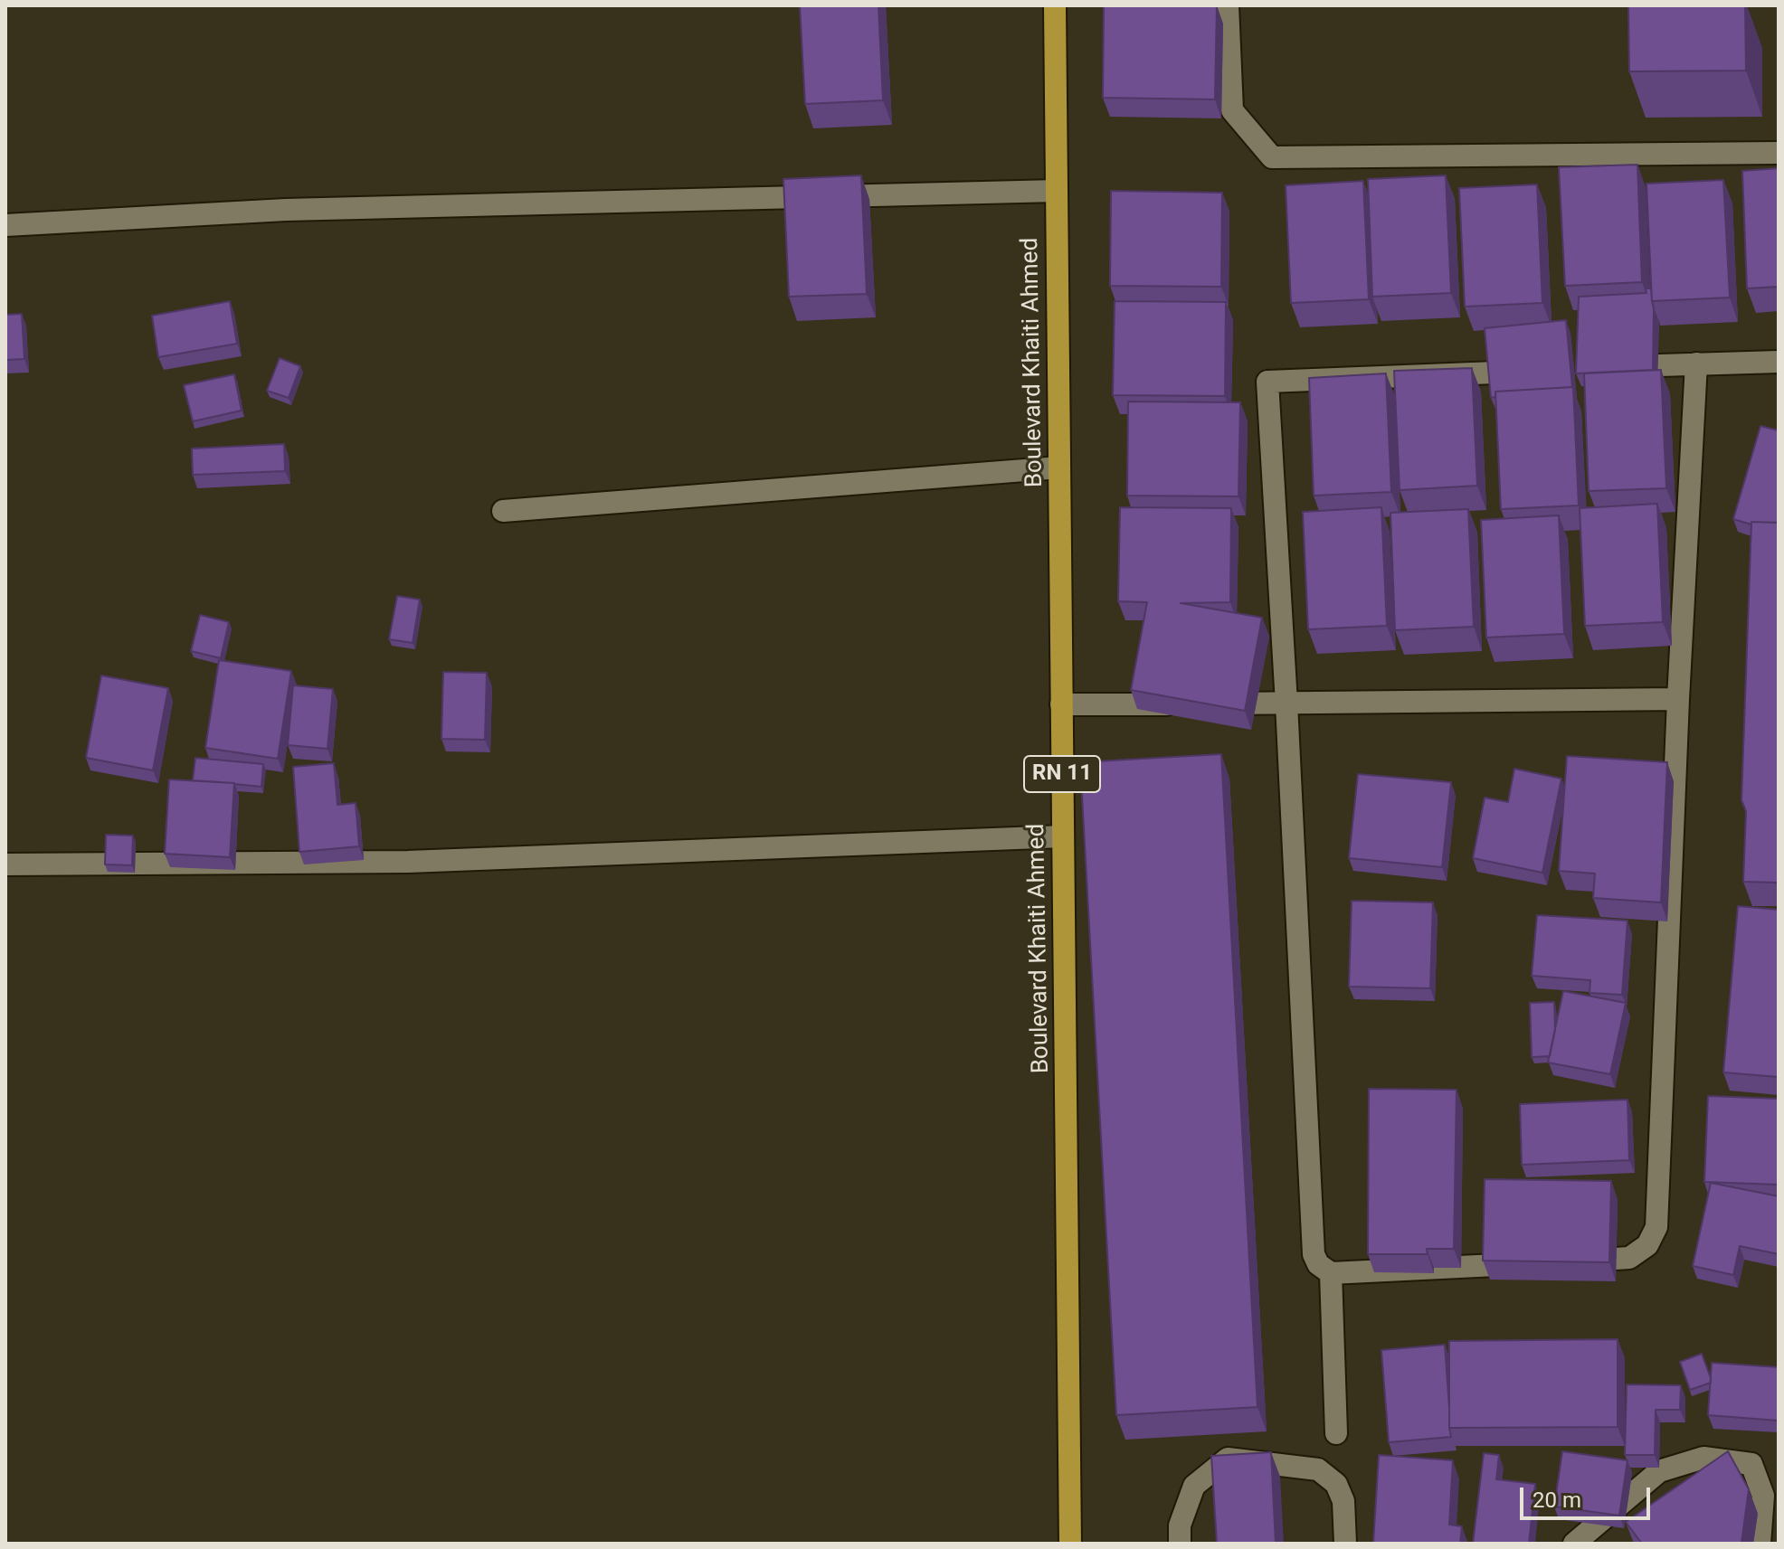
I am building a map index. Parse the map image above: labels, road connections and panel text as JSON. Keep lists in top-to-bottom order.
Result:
{
  "streets": {
    "highway": ["Boulevard Khaiti Ahmed", "RN 11"]
  },
  "scale_bar": "20 m"
}
